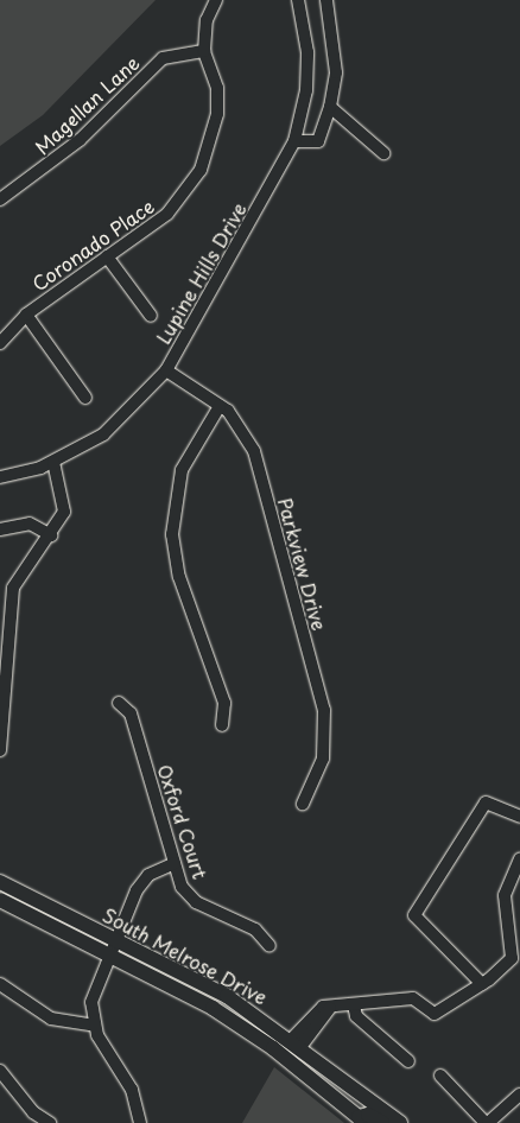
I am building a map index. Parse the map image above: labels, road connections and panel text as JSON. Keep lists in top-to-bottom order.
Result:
{
  "streets": {
    "main road": ["South Melrose Drive"],
    "street": [
      "Magellan Lane",
      "Coronado Place",
      "Lupine Hills Drive",
      "Parkview Drive",
      "Oxford Court"
    ]
  },
  "crossings": [
    ["Magellan Lane", "Coronado Place"],
    ["Lupine Hills Drive", "Parkview Drive"]
  ]
}
